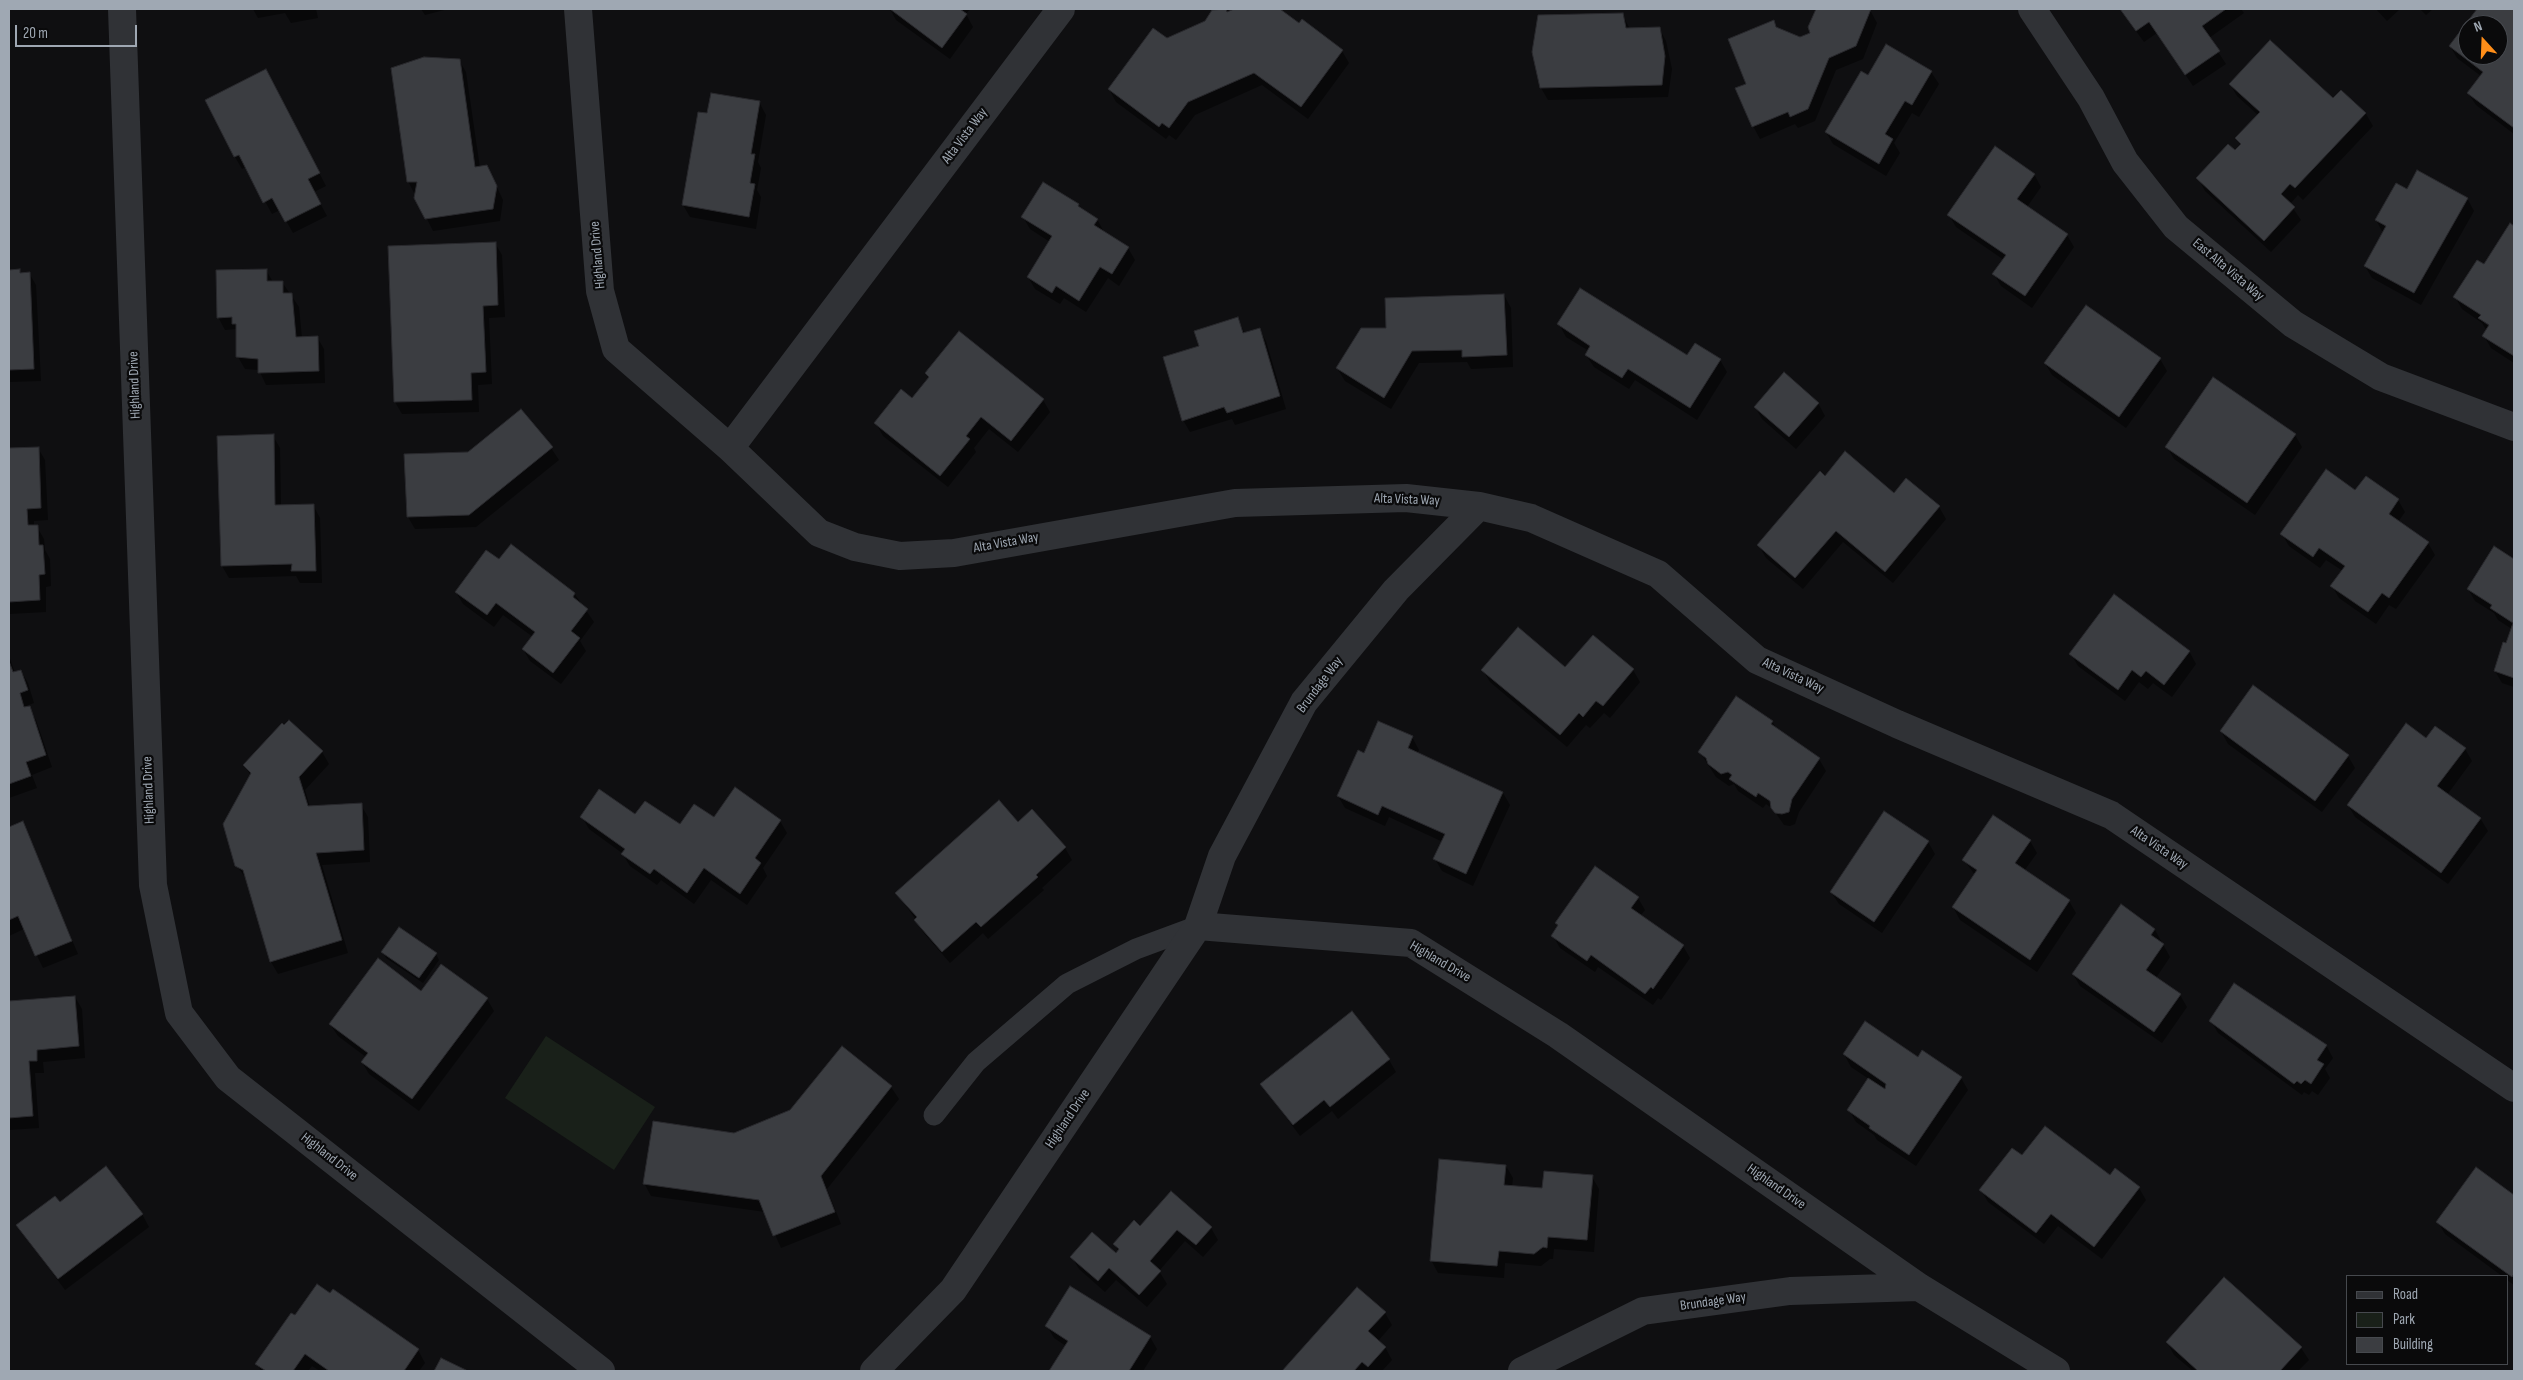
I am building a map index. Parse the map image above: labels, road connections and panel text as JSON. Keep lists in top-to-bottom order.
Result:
{
  "streets": {
    "street": [
      "Alta Vista Way",
      "Highland Drive",
      "East Alta Vista Way",
      "Brundage Way"
    ]
  },
  "crossings": [
    ["Alta Vista Way", "Highland Drive"],
    ["Alta Vista Way", "Brundage Way"],
    ["Highland Drive", "Brundage Way"]
  ],
  "legend": ["Road", "Park", "Building"],
  "scale_bar": "20 m",
  "north": "top"
}
